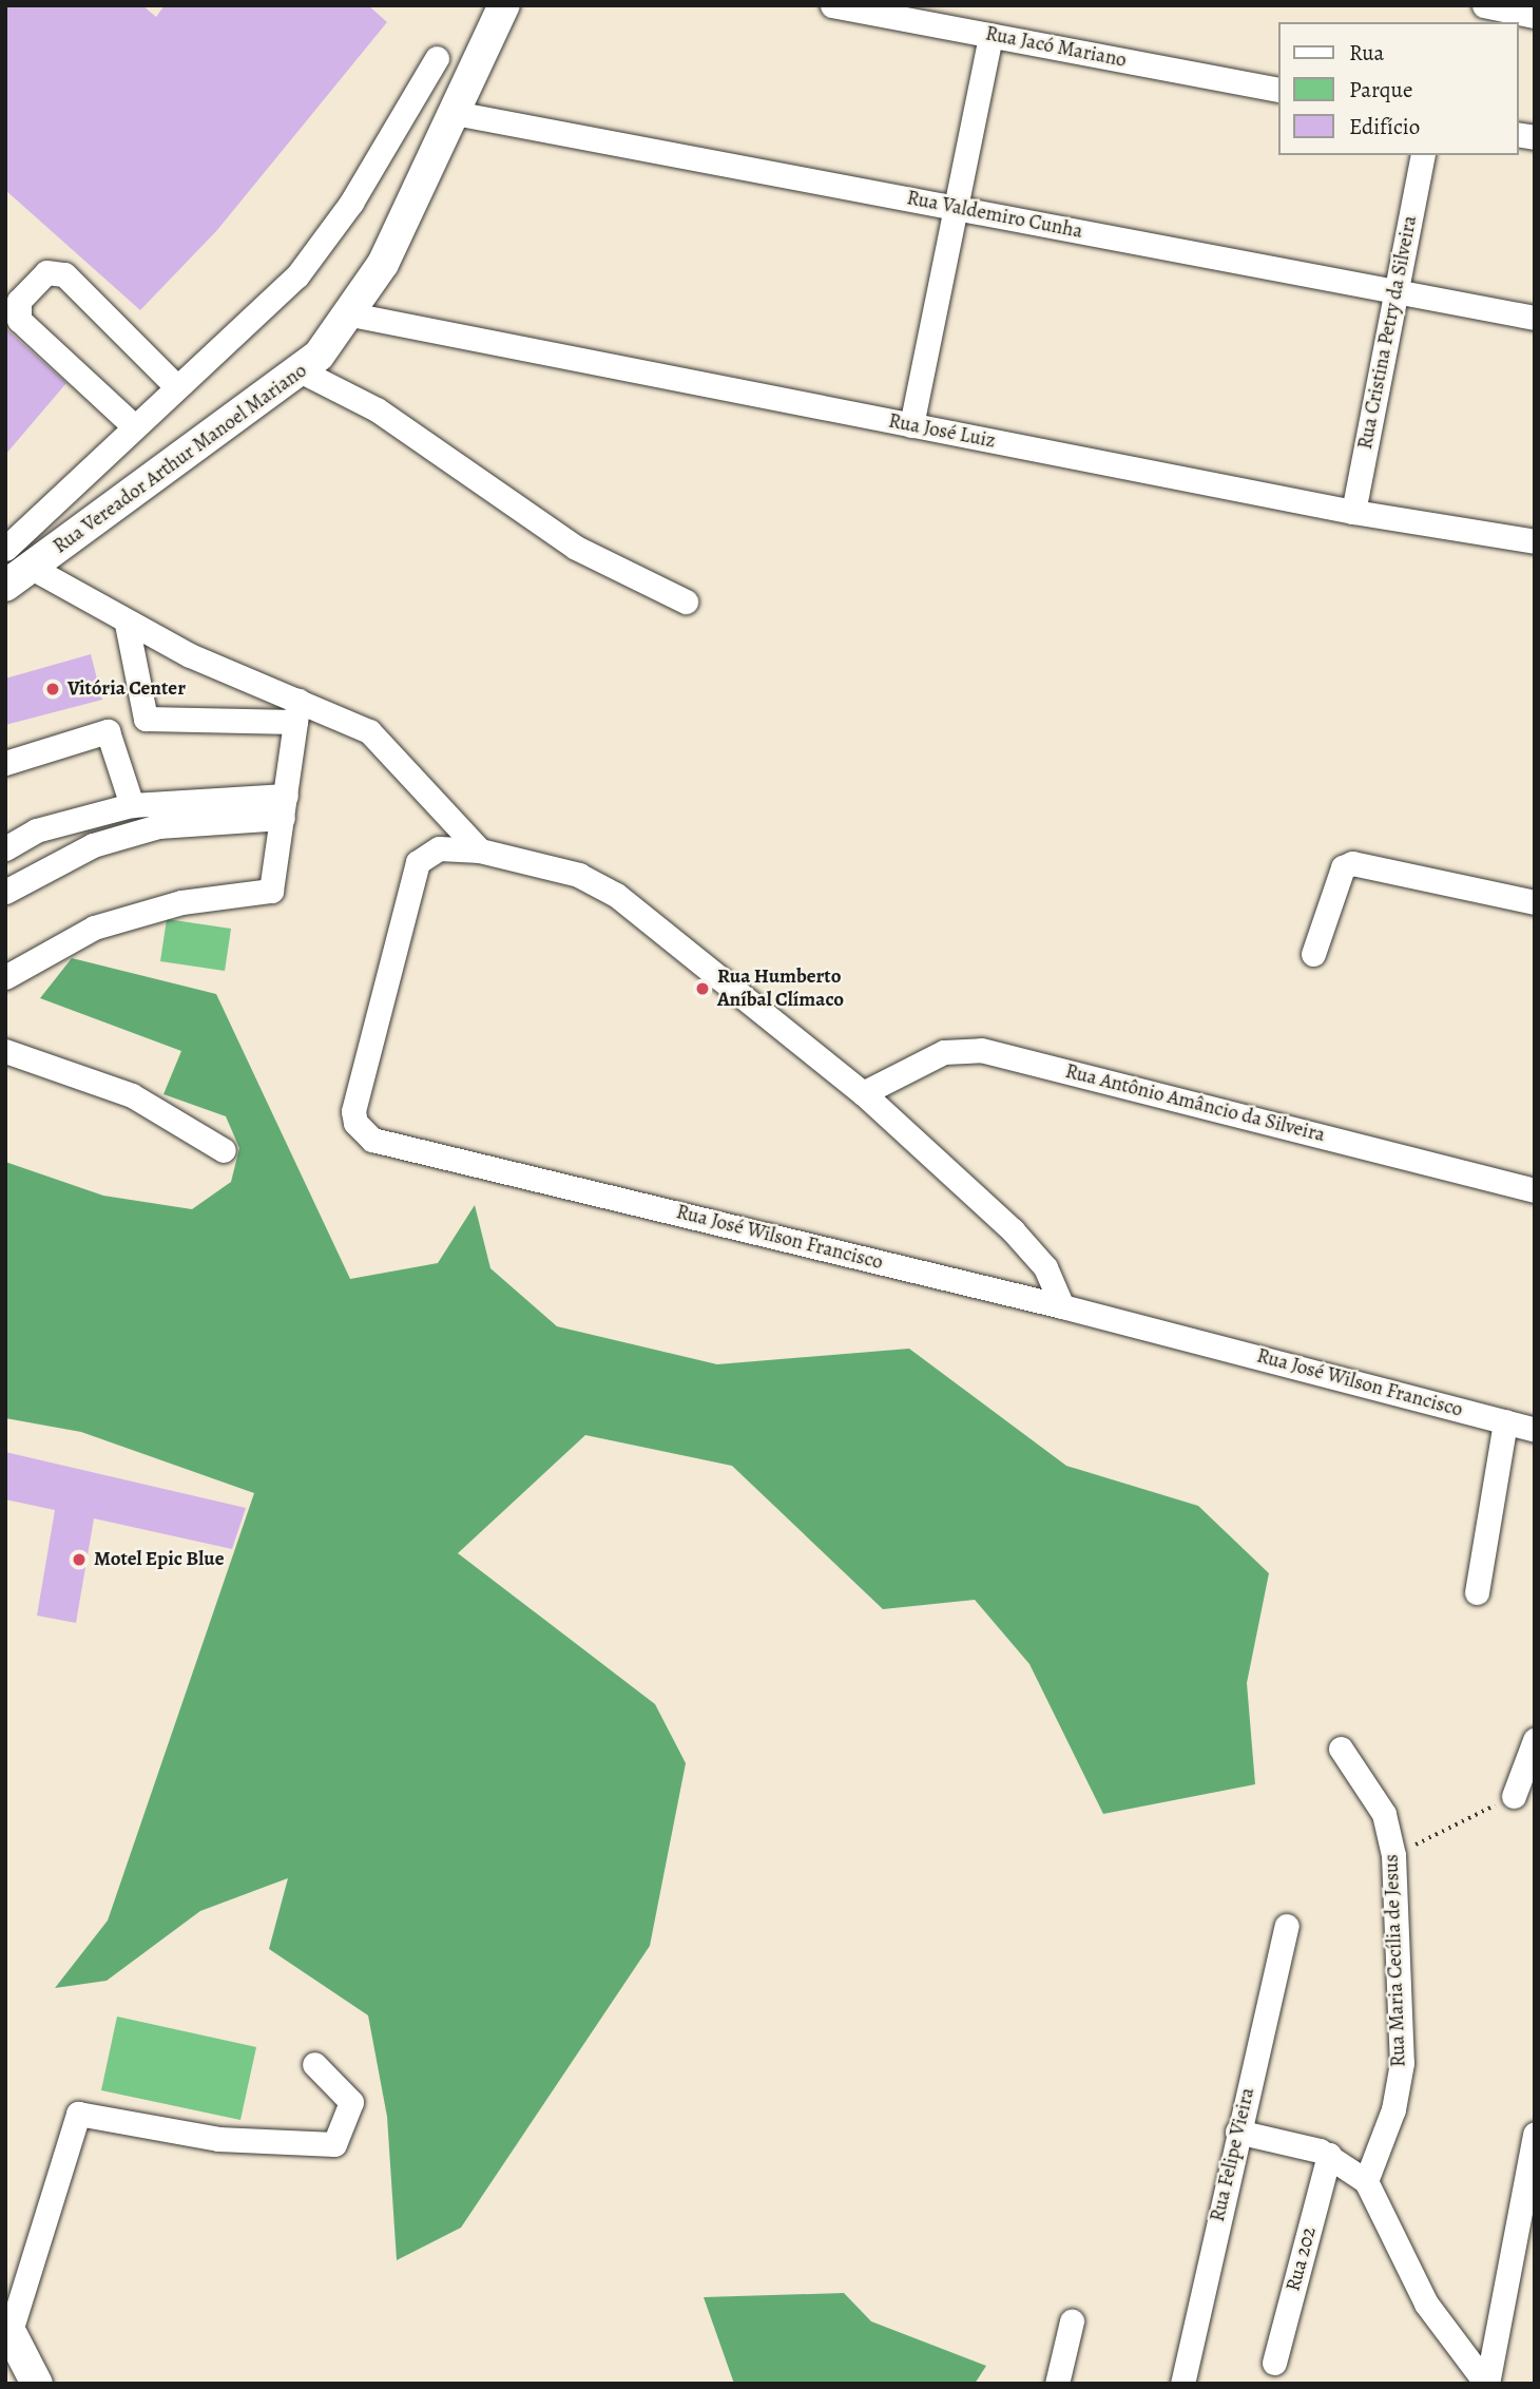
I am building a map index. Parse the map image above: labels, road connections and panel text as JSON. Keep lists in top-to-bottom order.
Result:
{
  "streets": {
    "main road": ["Rua Vereador Arthur Manoel Mariano"],
    "street": [
      "Rua Jacó Mariano",
      "Rua Valdemiro Cunha",
      "Rua Cristina Petry da Silveira",
      "Rua José Luiz",
      "Rua Antônio Amâncio da Silveira",
      "Rua José Wilson Francisco",
      "Rua Maria Cecília de Jesus",
      "Rua Felipe Vieira",
      "Rua 202"
    ]
  },
  "crossings": [
    ["Rua Valdemiro Cunha", "Rua Cristina Petry da Silveira"],
    ["Rua Valdemiro Cunha", "Rua Vereador Arthur Manoel Mariano"],
    ["Rua Cristina Petry da Silveira", "Rua José Luiz"],
    ["Rua José Luiz", "Rua Vereador Arthur Manoel Mariano"]
  ],
  "places": ["Vitória Center", "Rua Humberto Aníbal Clímaco", "Motel Epic Blue"],
  "legend": ["Rua", "Parque", "Edifício"]
}
